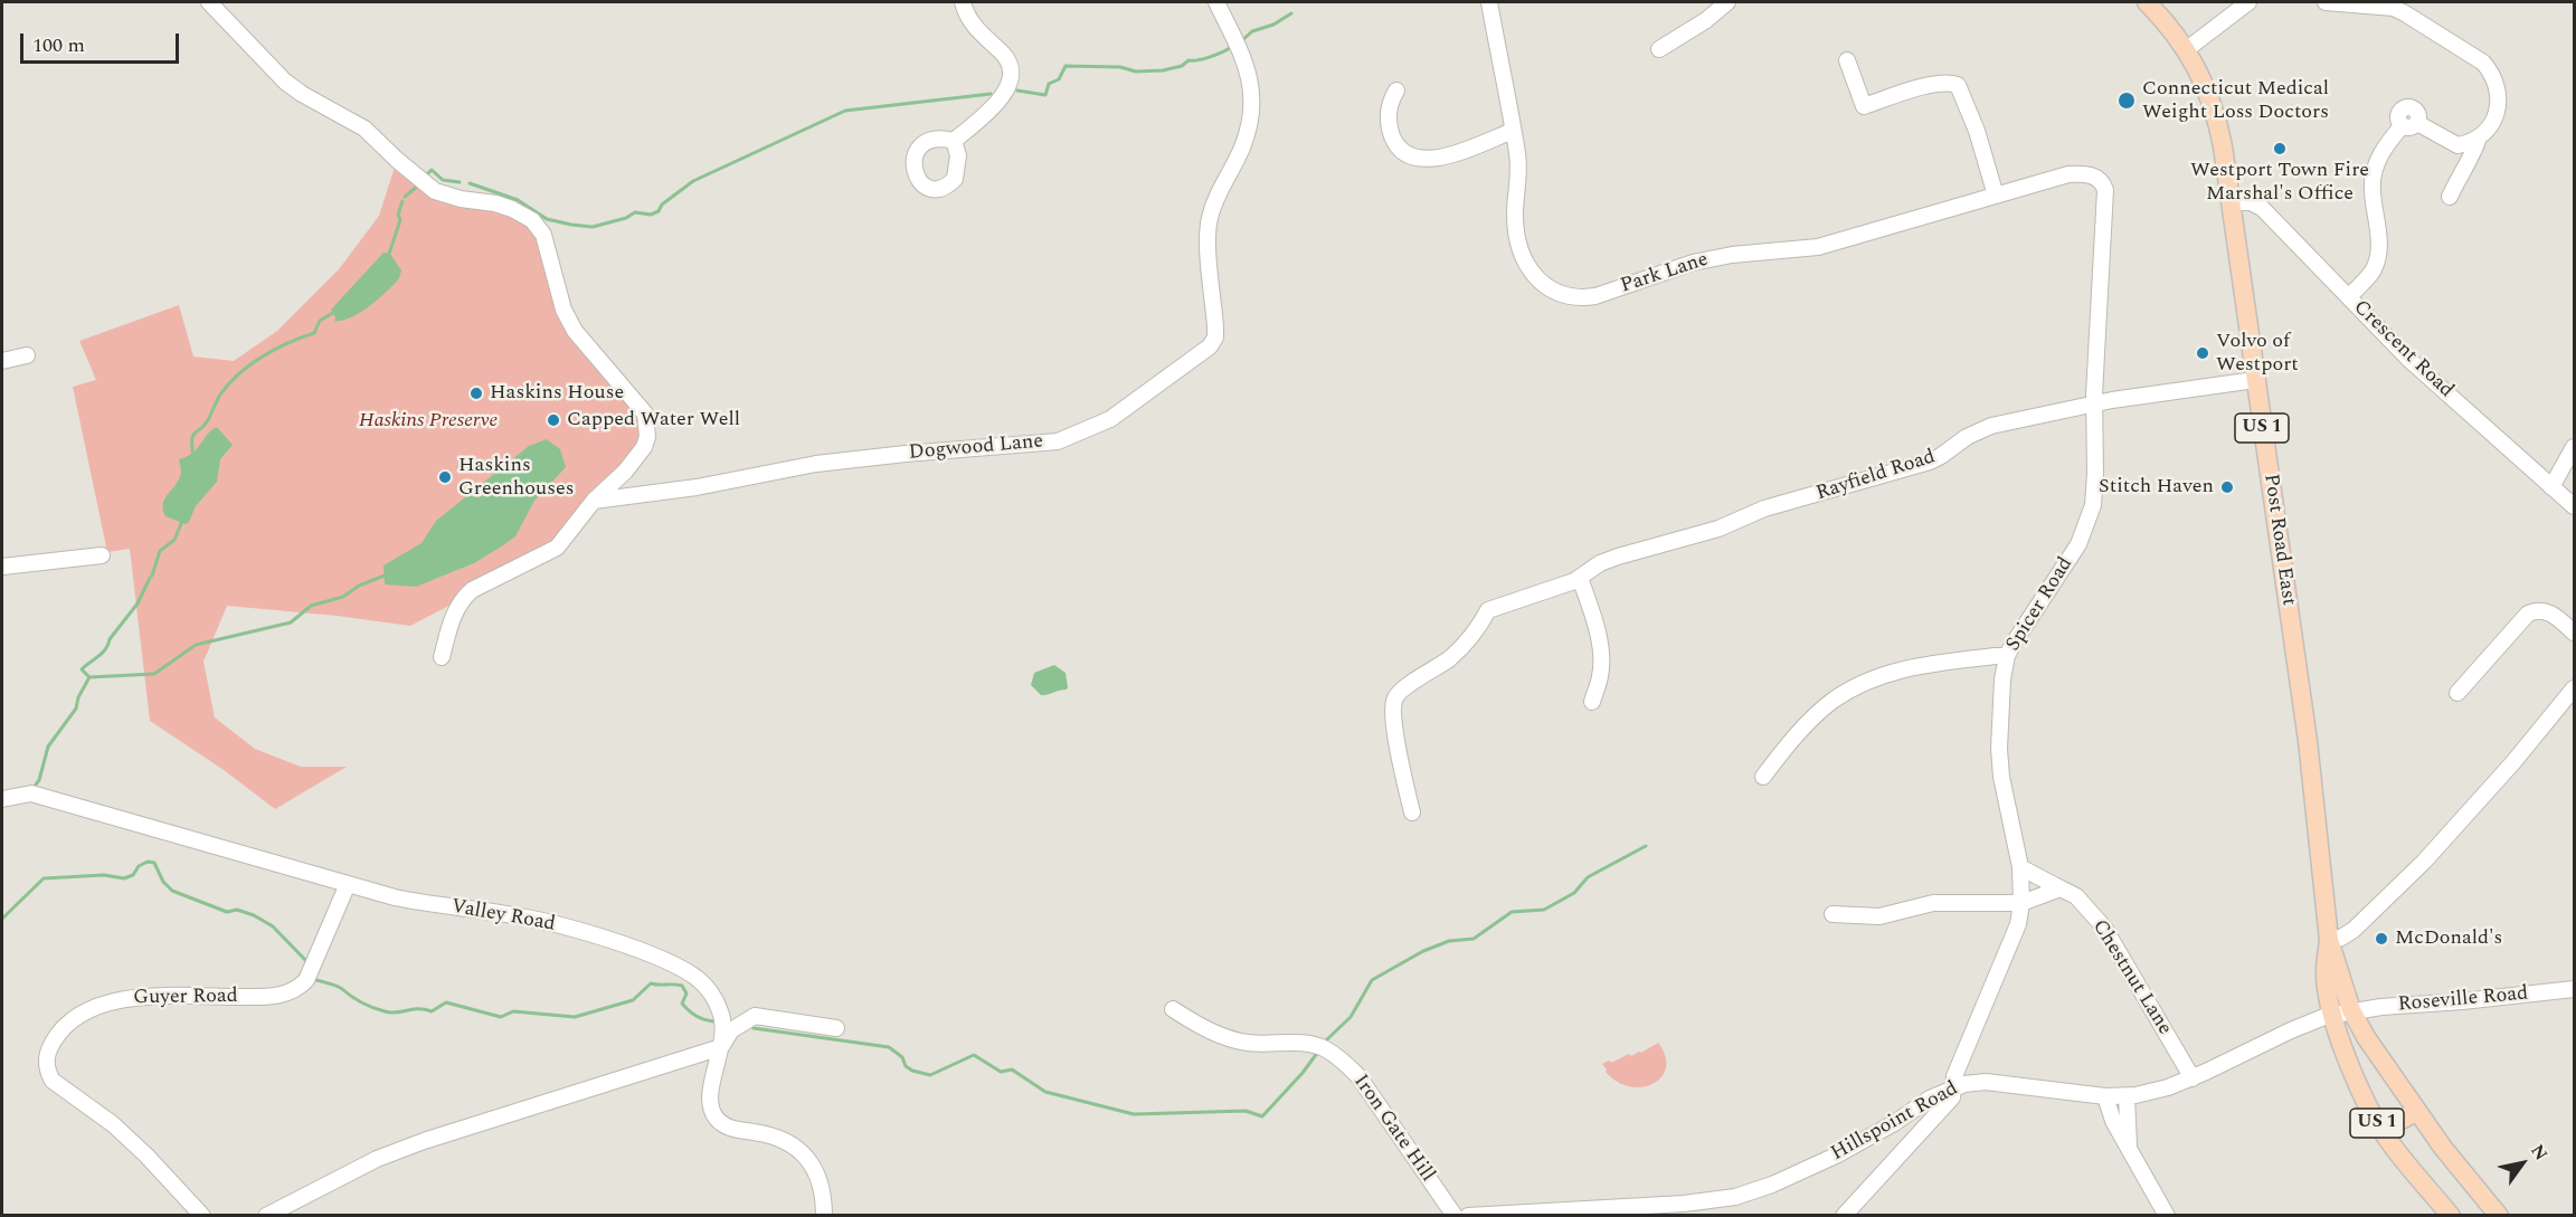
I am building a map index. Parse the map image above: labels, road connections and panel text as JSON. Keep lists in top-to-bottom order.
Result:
{
  "streets": {
    "main road": ["US 1", "Post Road East"],
    "street": [
      "Park Lane",
      "Crescent Road",
      "Dogwood Lane",
      "Rayfield Road",
      "Spicer Road",
      "Valley Road",
      "Chestnut Lane",
      "Guyer Road",
      "Roseville Road",
      "Hillspoint Road",
      "Iron Gate Hill"
    ]
  },
  "crossings": [
    ["Park Lane", "Spicer Road"],
    ["Crescent Road", "Post Road East"],
    ["Rayfield Road", "Post Road East"],
    ["Rayfield Road", "Spicer Road"],
    ["Post Road East", "Roseville Road"],
    ["Post Road East", "Hillspoint Road"],
    ["Spicer Road", "Chestnut Lane"],
    ["Spicer Road", "Hillspoint Road"],
    ["Valley Road", "Guyer Road"],
    ["Chestnut Lane", "Hillspoint Road"],
    ["Roseville Road", "Hillspoint Road"]
  ],
  "parks": ["Haskins Preserve"],
  "places": [
    "Connecticut Medical Weight Loss Doctors",
    "Westport Town Fire Marshal's Office",
    "Volvo of Westport",
    "Haskins House",
    "Capped Water Well",
    "Haskins Greenhouses",
    "Stitch Haven",
    "McDonald's"
  ],
  "scale_bar": "100 m",
  "north": "top right"
}
